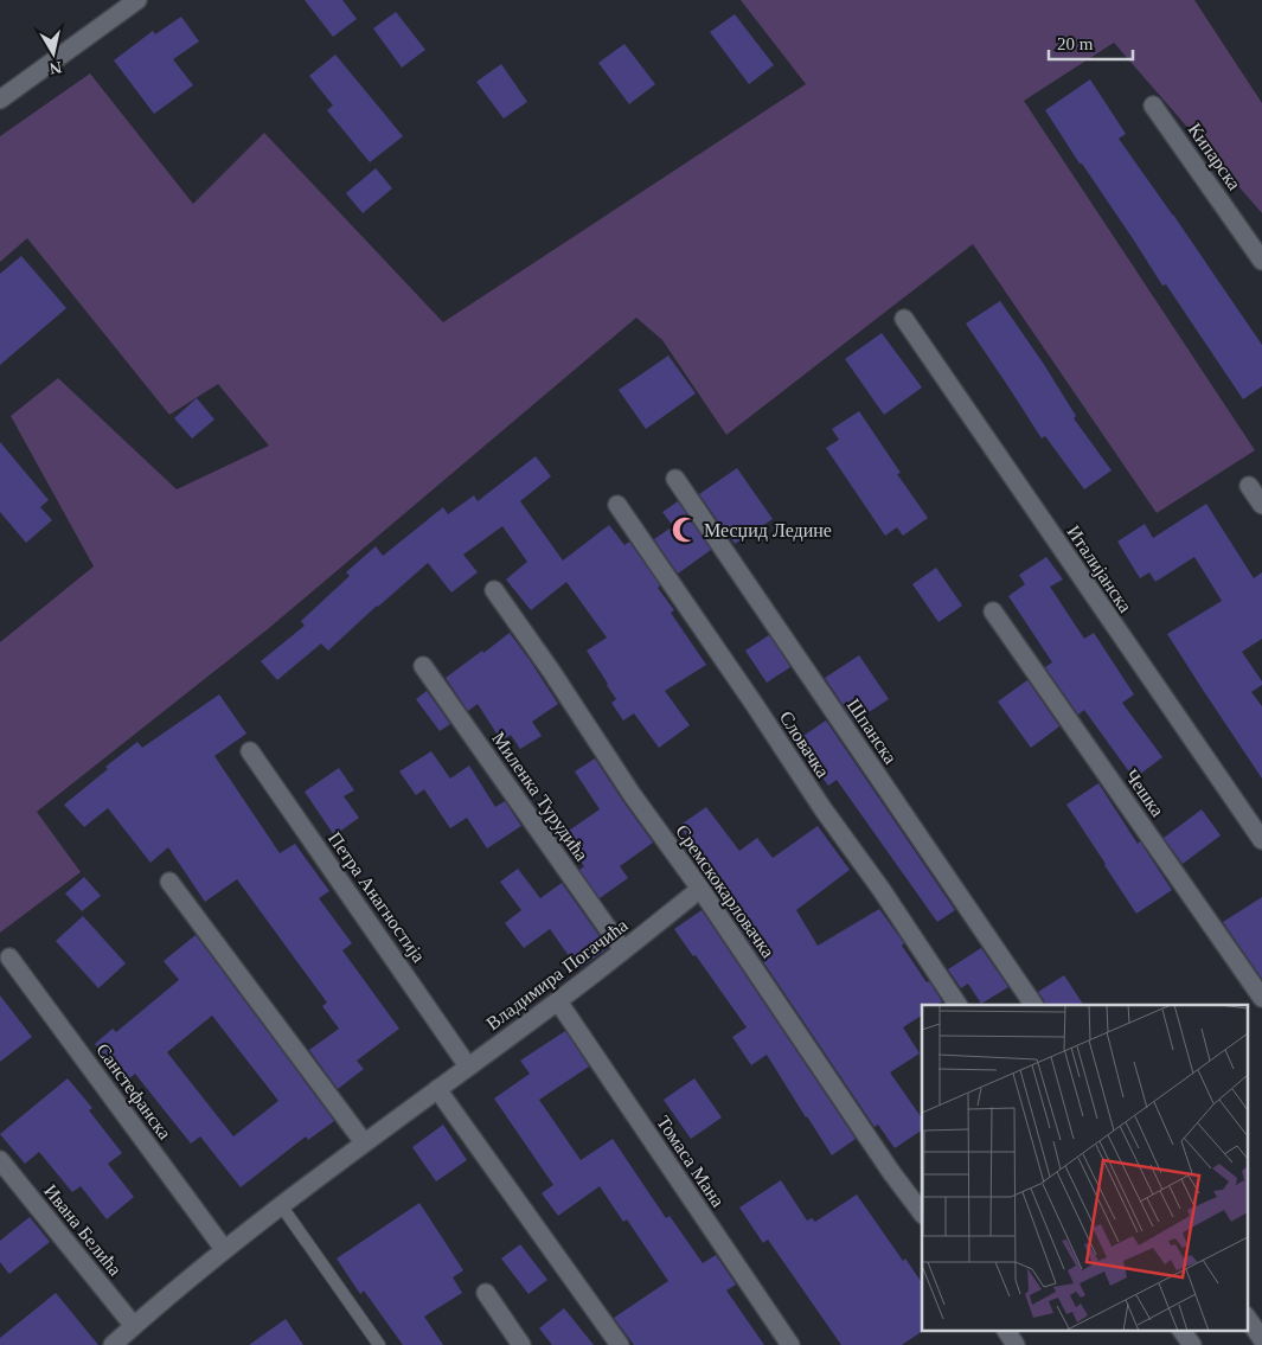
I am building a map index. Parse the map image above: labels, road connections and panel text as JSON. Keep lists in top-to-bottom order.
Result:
{
  "streets": {
    "street": [
      "Кипарска",
      "Италијанска",
      "Шпанска",
      "Словачка",
      "Чешка",
      "Миленка Турудића",
      "Сремскокарловачка",
      "Петра Анагностија",
      "Владимира Погачића",
      "Санстефанска",
      "Томаса Мана",
      "Ивана Белића"
    ]
  },
  "crossings": [
    ["Миленка Турудића", "Владимира Погачића"],
    ["Сремскокарловачка", "Владимира Погачића"],
    ["Петра Анагностија", "Владимира Погачића"],
    ["Владимира Погачића", "Санстефанска"],
    ["Владимира Погачића", "Томаса Мана"],
    ["Владимира Погачића", "Ивана Белића"]
  ],
  "places": {
    "mosque": ["Месџид Ледине"]
  },
  "scale_bar": "20 m",
  "north": "bottom"
}
